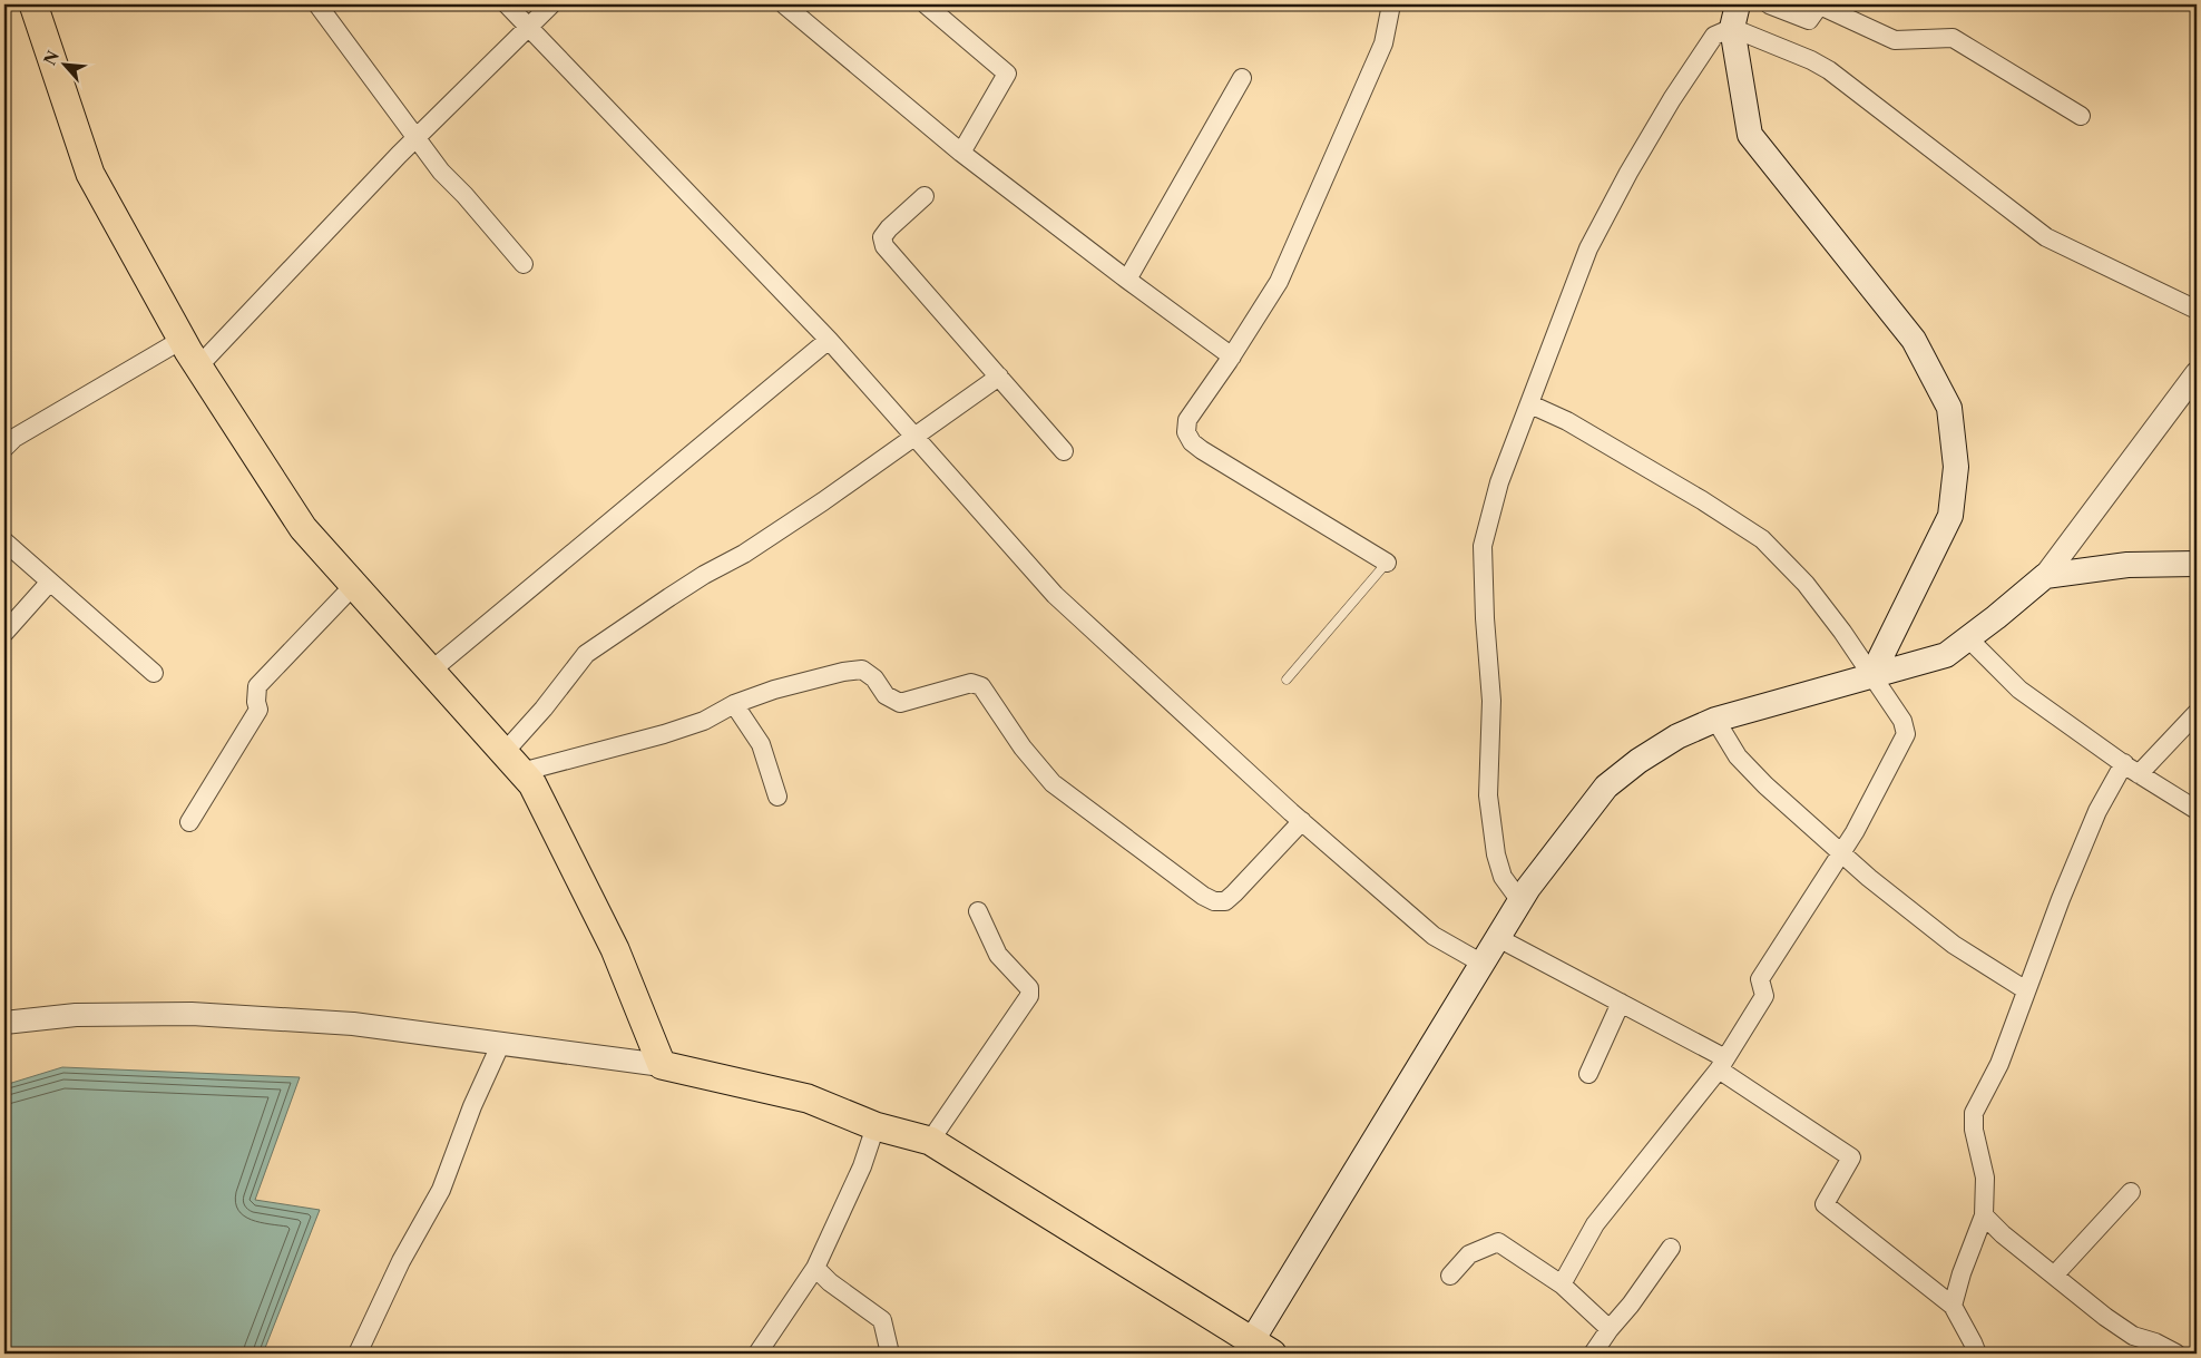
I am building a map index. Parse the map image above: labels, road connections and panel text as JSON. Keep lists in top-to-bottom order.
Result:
{
  "north": "top left"
}
